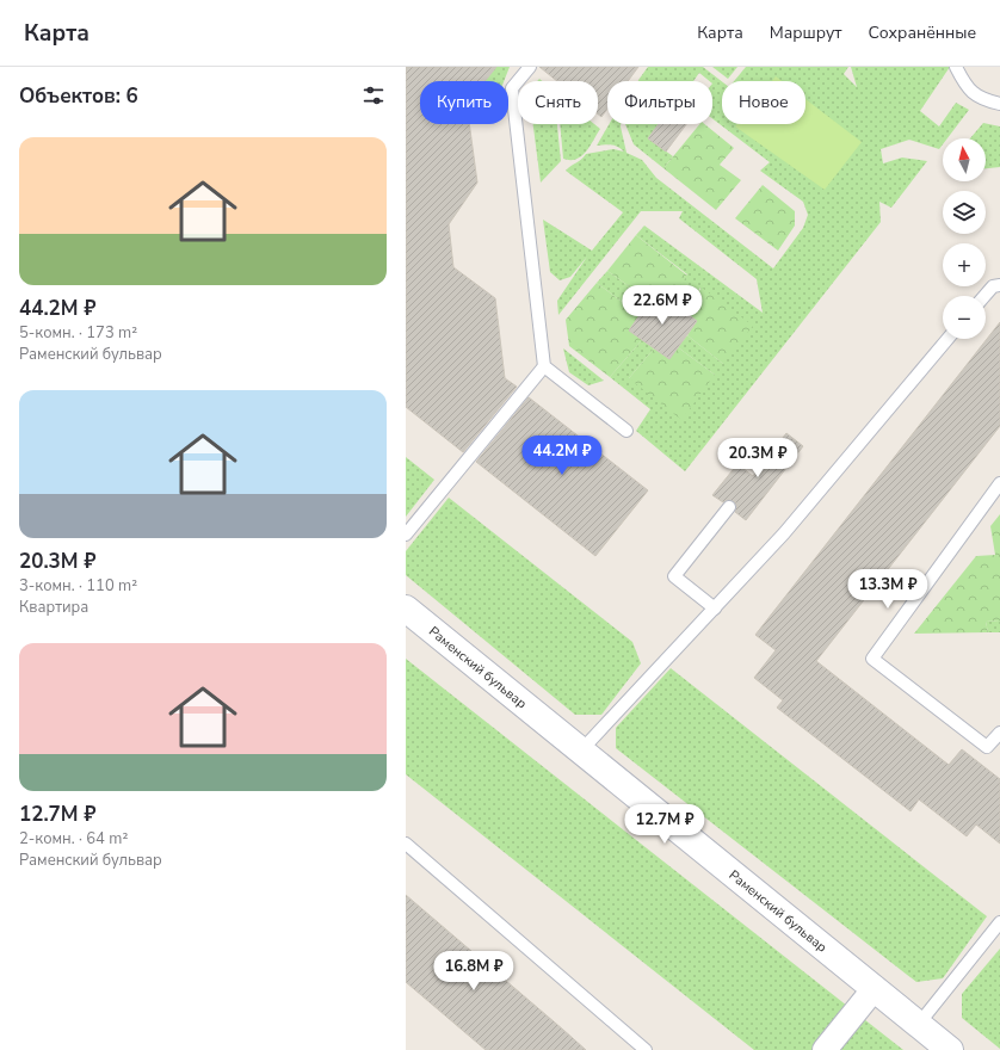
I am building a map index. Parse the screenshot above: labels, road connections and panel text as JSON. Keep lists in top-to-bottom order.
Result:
{
  "streets": {
    "street": ["Раменский бульвар"]
  },
  "north": "top",
  "page": {
    "header": "Карта",
    "nav": ["Карта", "Маршрут", "Сохранённые"],
    "heading": "Объектов: 6",
    "chip": [
      "Купить",
      "Снять",
      "Фильтры",
      "Новое"
    ],
    "list": [
      {
        "name": "44.2M ₽",
        "note": "5-комн. · 173 m² · Раменский бульвар"
      },
      {
        "name": "20.3M ₽",
        "note": "3-комн. · 110 m² · Квартира"
      },
      {
        "name": "12.7M ₽",
        "note": "2-комн. · 64 m² · Раменский бульвар"
      }
    ],
    "map_buttons": ["+", "−"],
    "price": [
      "22.6M ₽",
      "44.2M ₽",
      "20.3M ₽",
      "13.3M ₽",
      "12.7M ₽",
      "16.8M ₽"
    ]
  }
}
